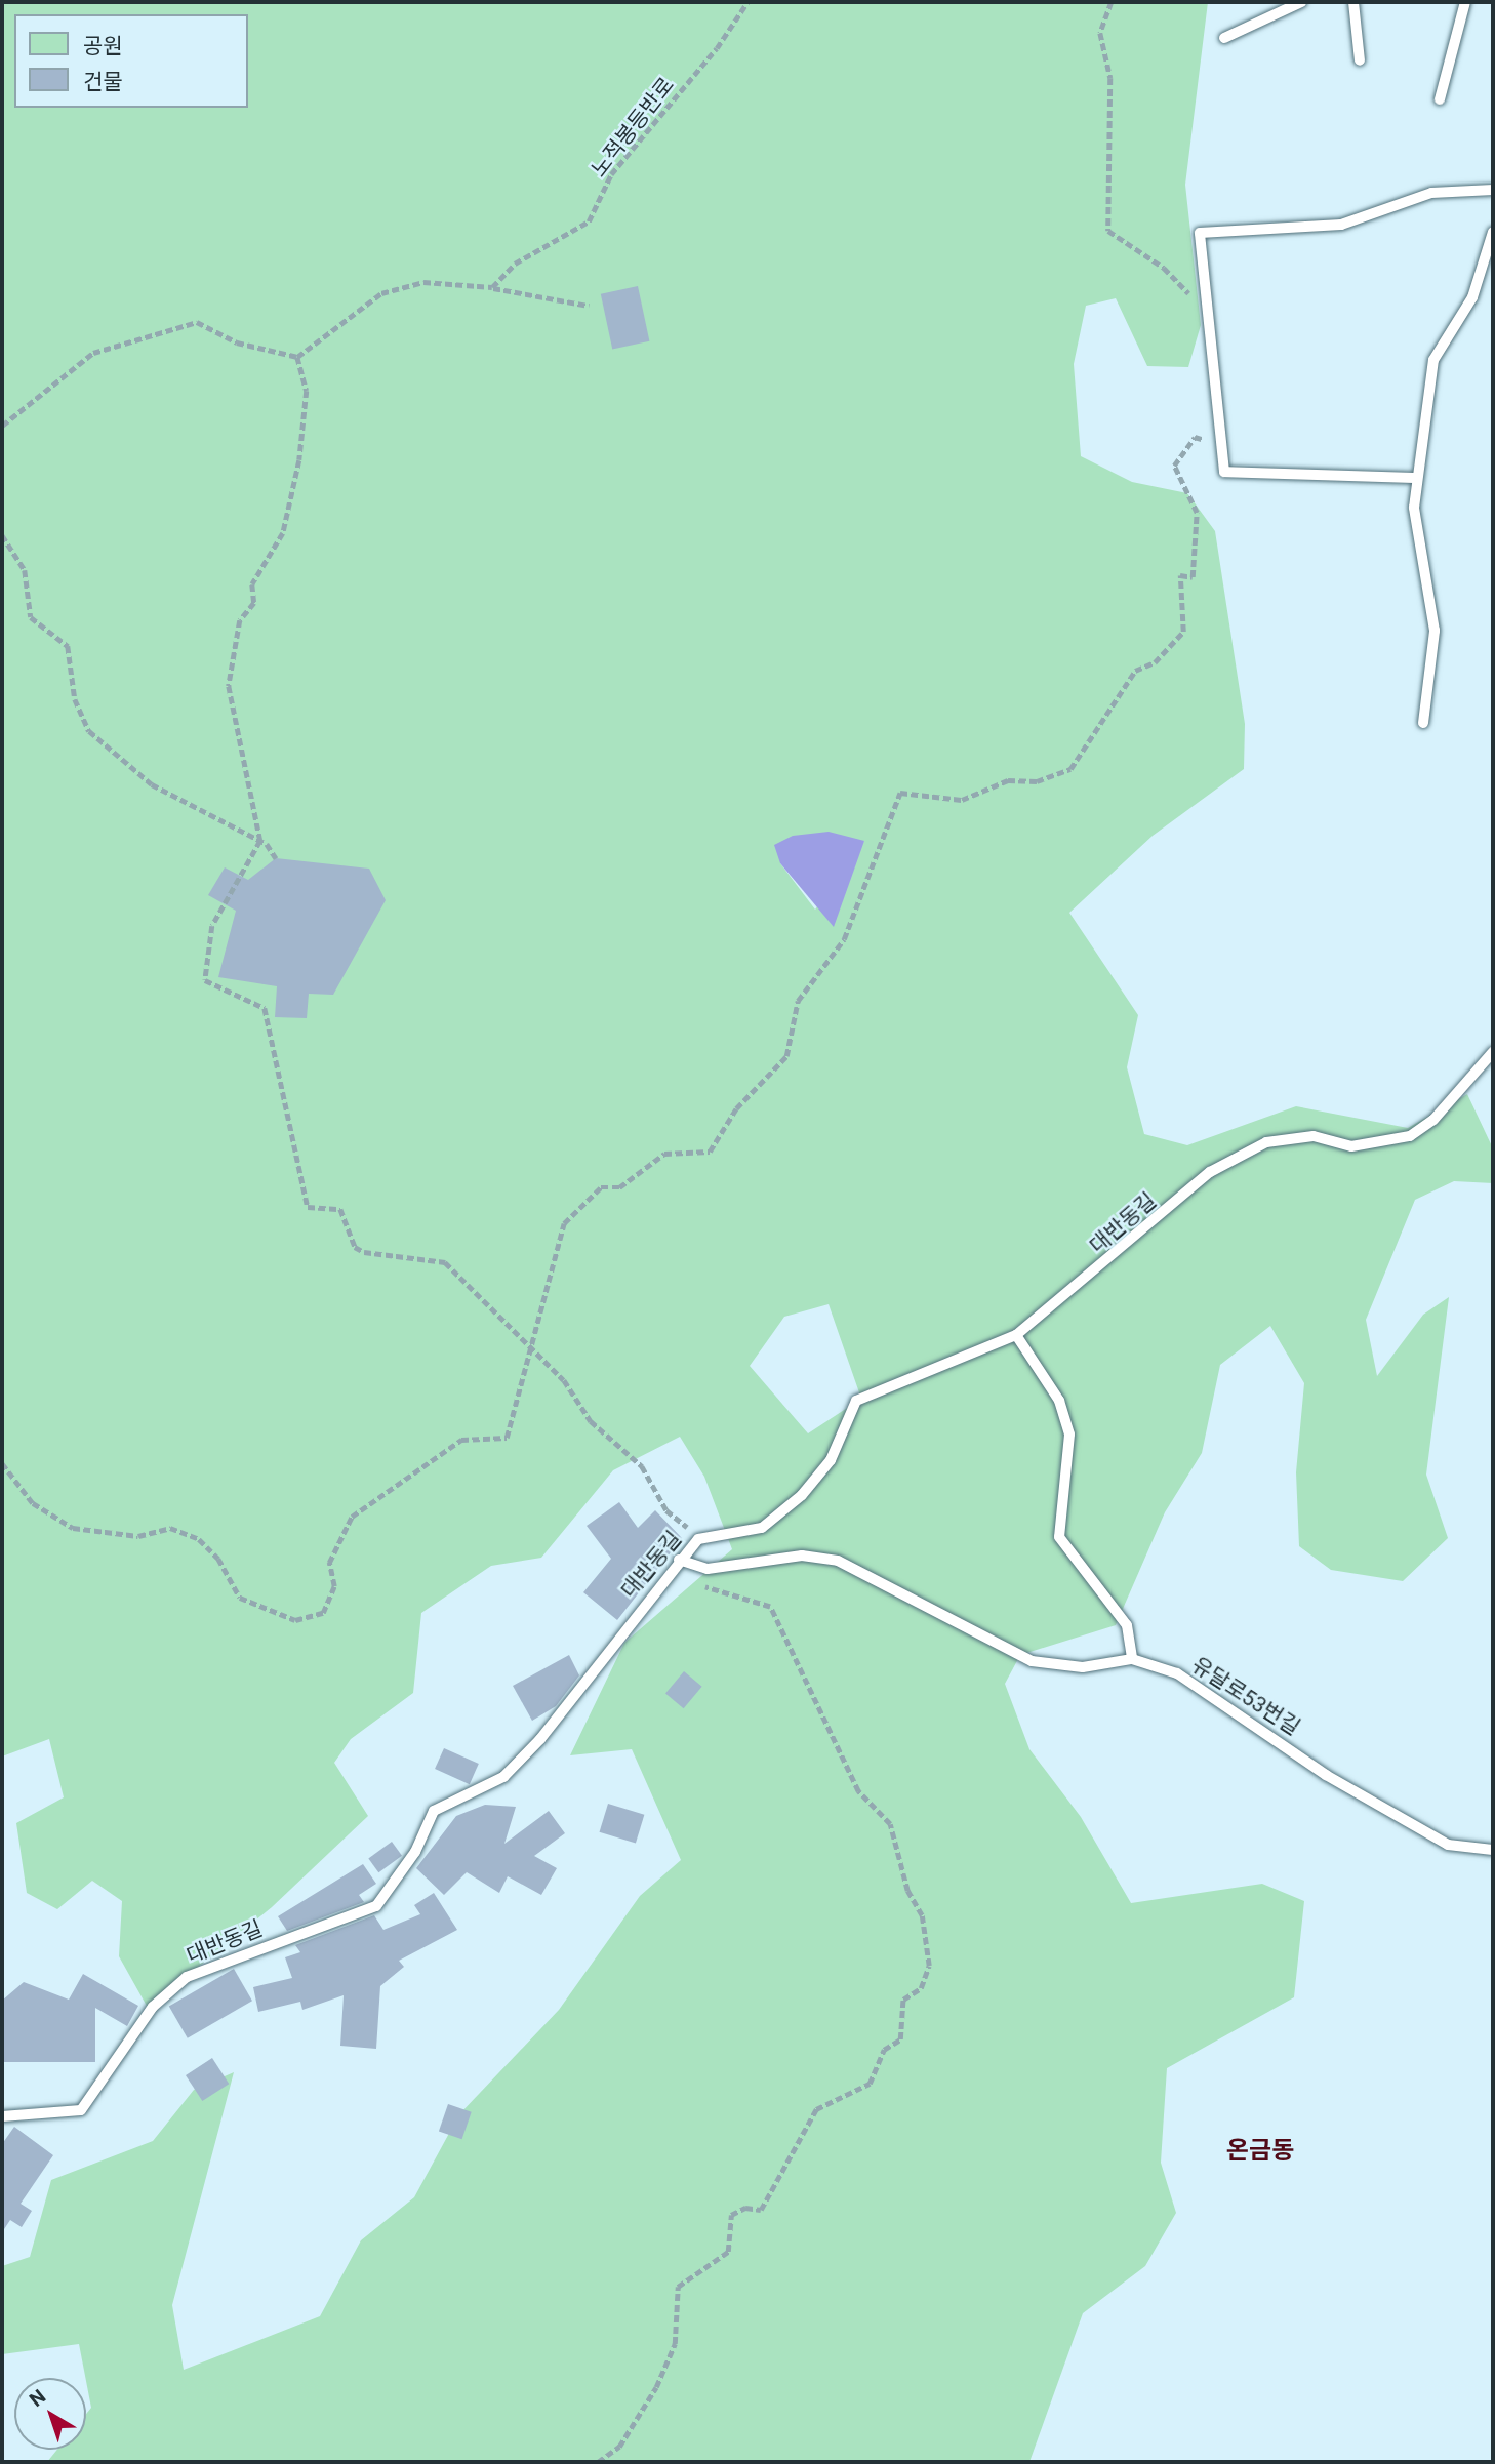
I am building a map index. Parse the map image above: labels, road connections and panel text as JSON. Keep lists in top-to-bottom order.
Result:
{
  "streets": {
    "lane": ["대반동길", "유달로53번길"],
    "path": ["노적봉등반로"]
  },
  "crossings": [
    ["대반동길", "유달로53번길"]
  ],
  "districts": ["온금동"],
  "legend": ["공원", "건물"],
  "north": "top left"
}
